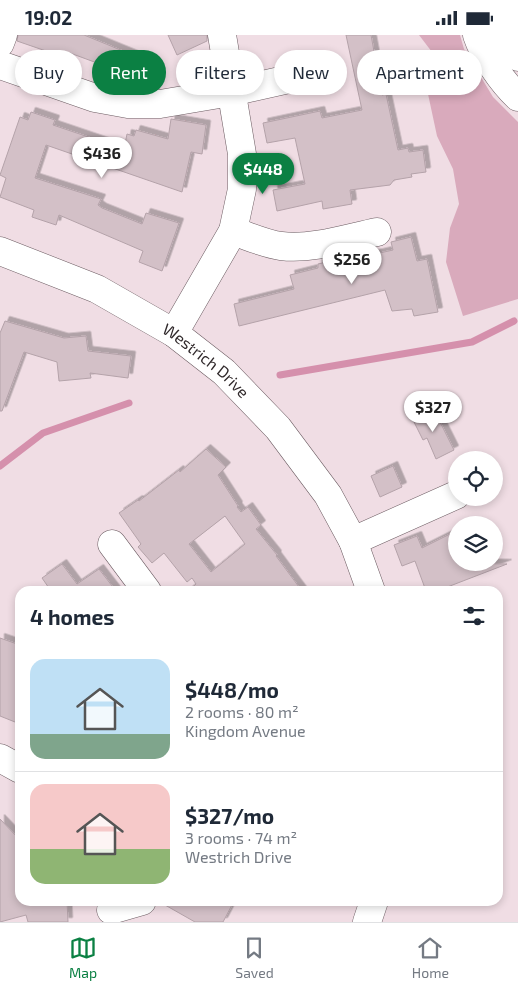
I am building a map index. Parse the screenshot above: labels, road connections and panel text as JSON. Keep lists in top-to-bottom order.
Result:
{
  "streets": {
    "street": ["Westrich Drive"]
  },
  "page": {
    "status": "19:02",
    "chip": [
      "Buy",
      "Rent",
      "Filters",
      "New",
      "Apartment"
    ],
    "price": [
      "$436",
      "$448",
      "$256",
      "$327"
    ],
    "heading": "4 homes",
    "list": [
      {
        "name": "$448/mo",
        "note": "2 rooms · 80 m² · Kingdom Avenue"
      },
      {
        "name": "$327/mo",
        "note": "3 rooms · 74 m² · Westrich Drive"
      }
    ],
    "tabs": ["Map", "Saved", "Home"]
  }
}
